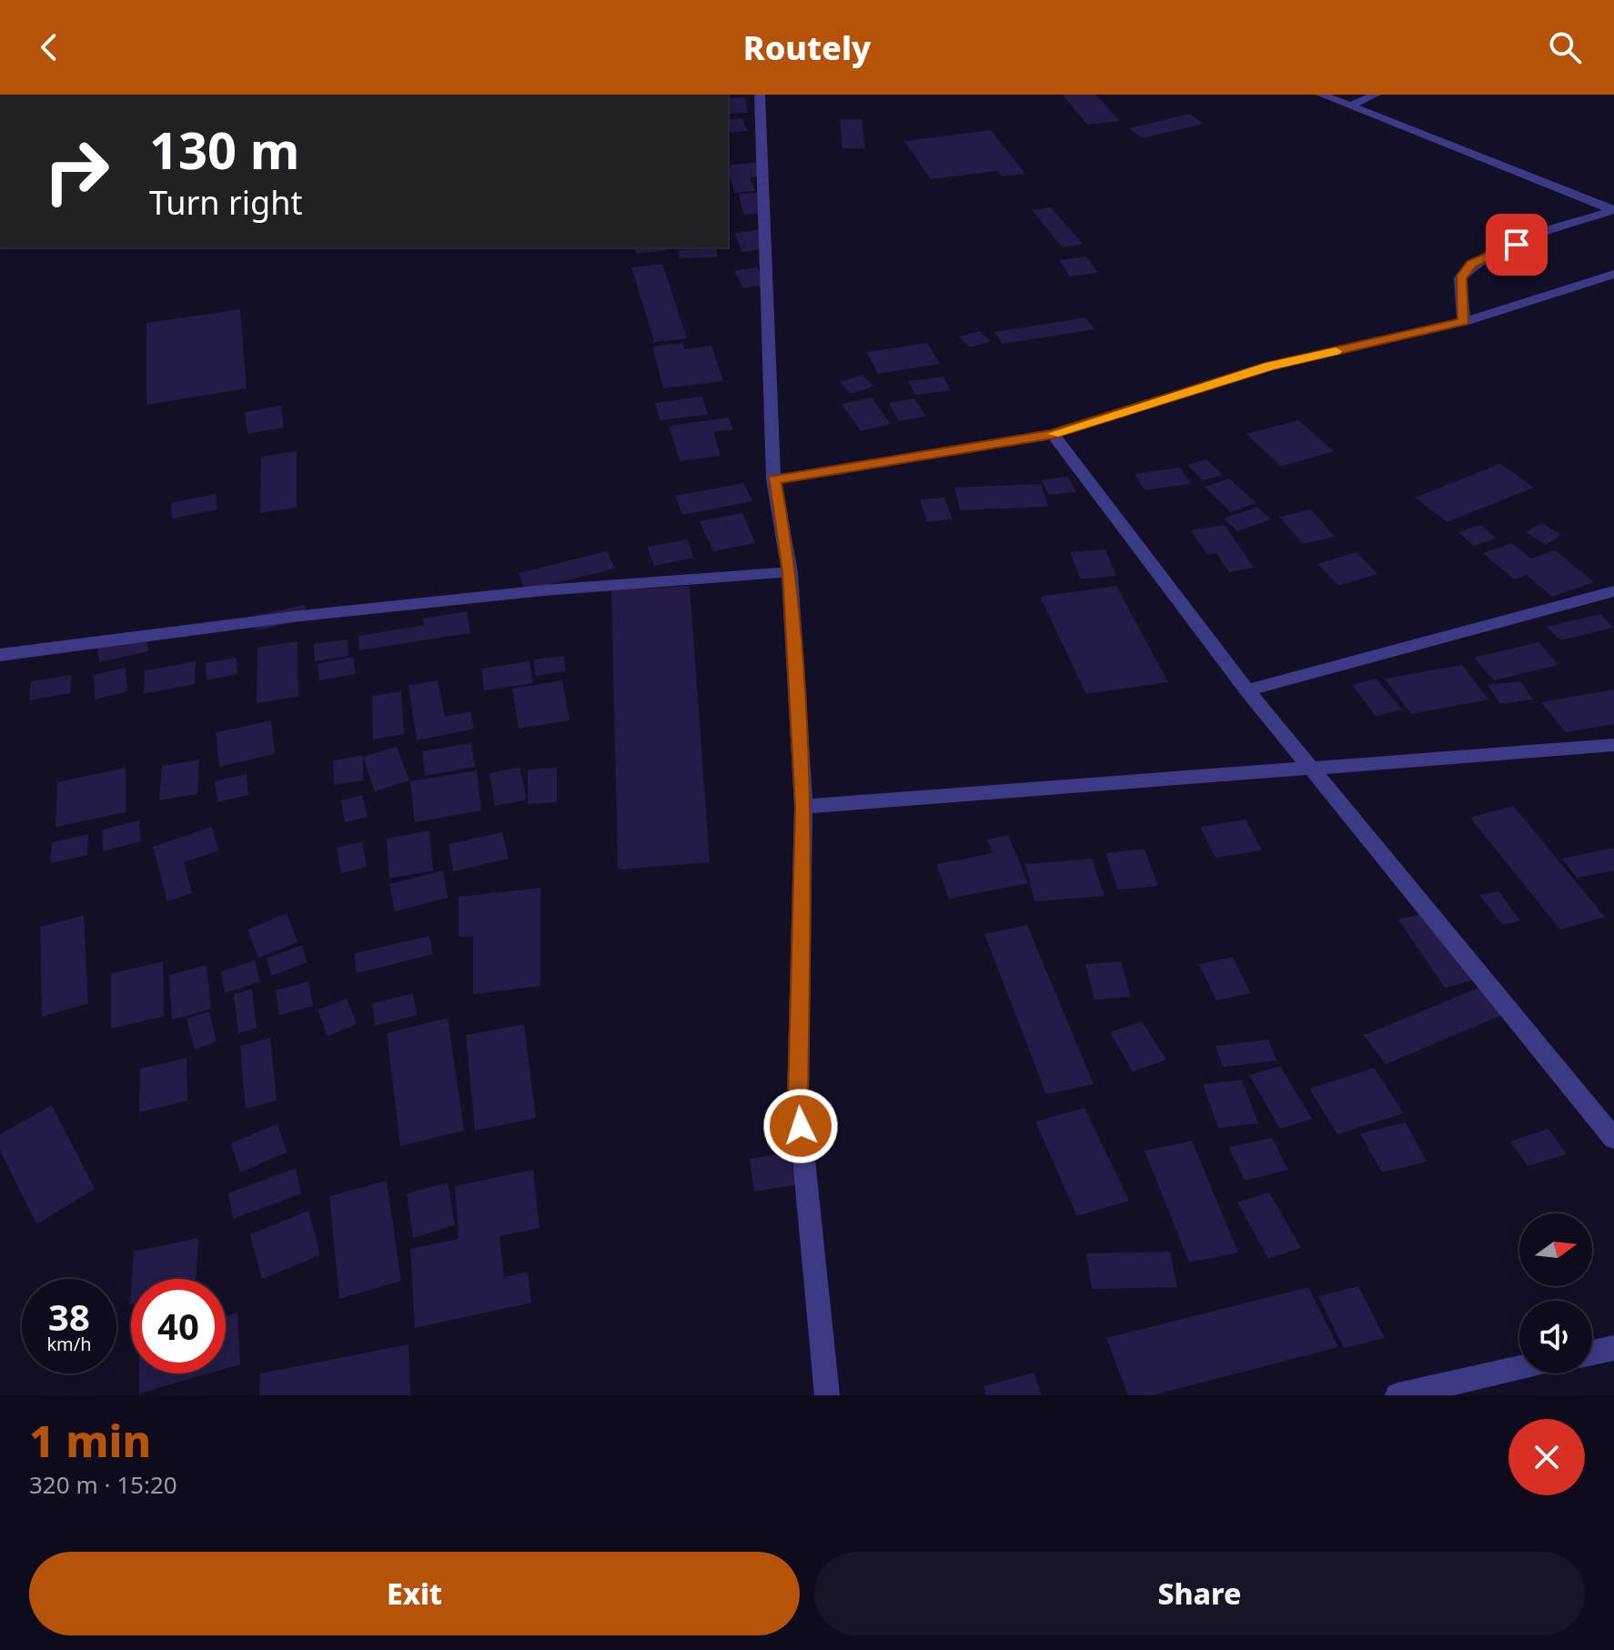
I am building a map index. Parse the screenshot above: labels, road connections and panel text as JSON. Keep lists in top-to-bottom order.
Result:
{
  "north": "right",
  "page": {
    "header": "Routely",
    "turn": ["130 m", "Turn right"],
    "speed": "38 km/h",
    "limit": "40",
    "heading": ["1 min", "320 m · 15:20"],
    "buttons": ["Exit", "Share"]
  }
}
